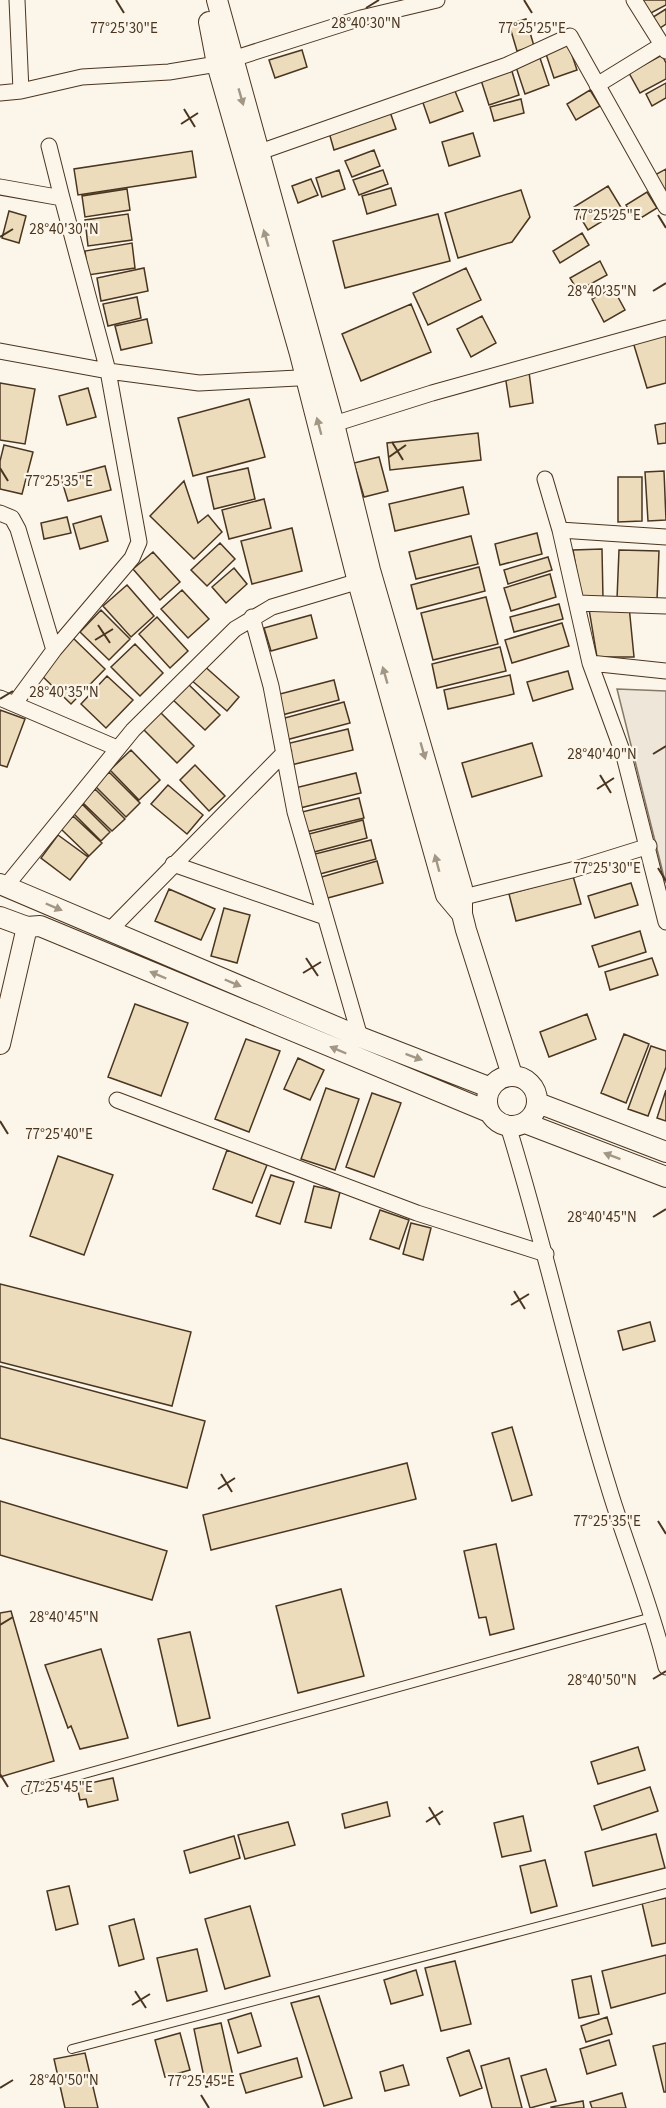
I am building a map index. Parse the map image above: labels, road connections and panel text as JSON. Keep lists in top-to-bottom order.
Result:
{
  "coordinates": [
    "28°40'30\"N",
    "77°25'30\"E",
    "77°25'25\"E",
    "28°40'35\"N",
    "77°25'35\"E",
    "28°40'40\"N",
    "77°25'40\"E",
    "28°40'45\"N",
    "28°40'50\"N",
    "77°25'45\"E"
  ]
}
